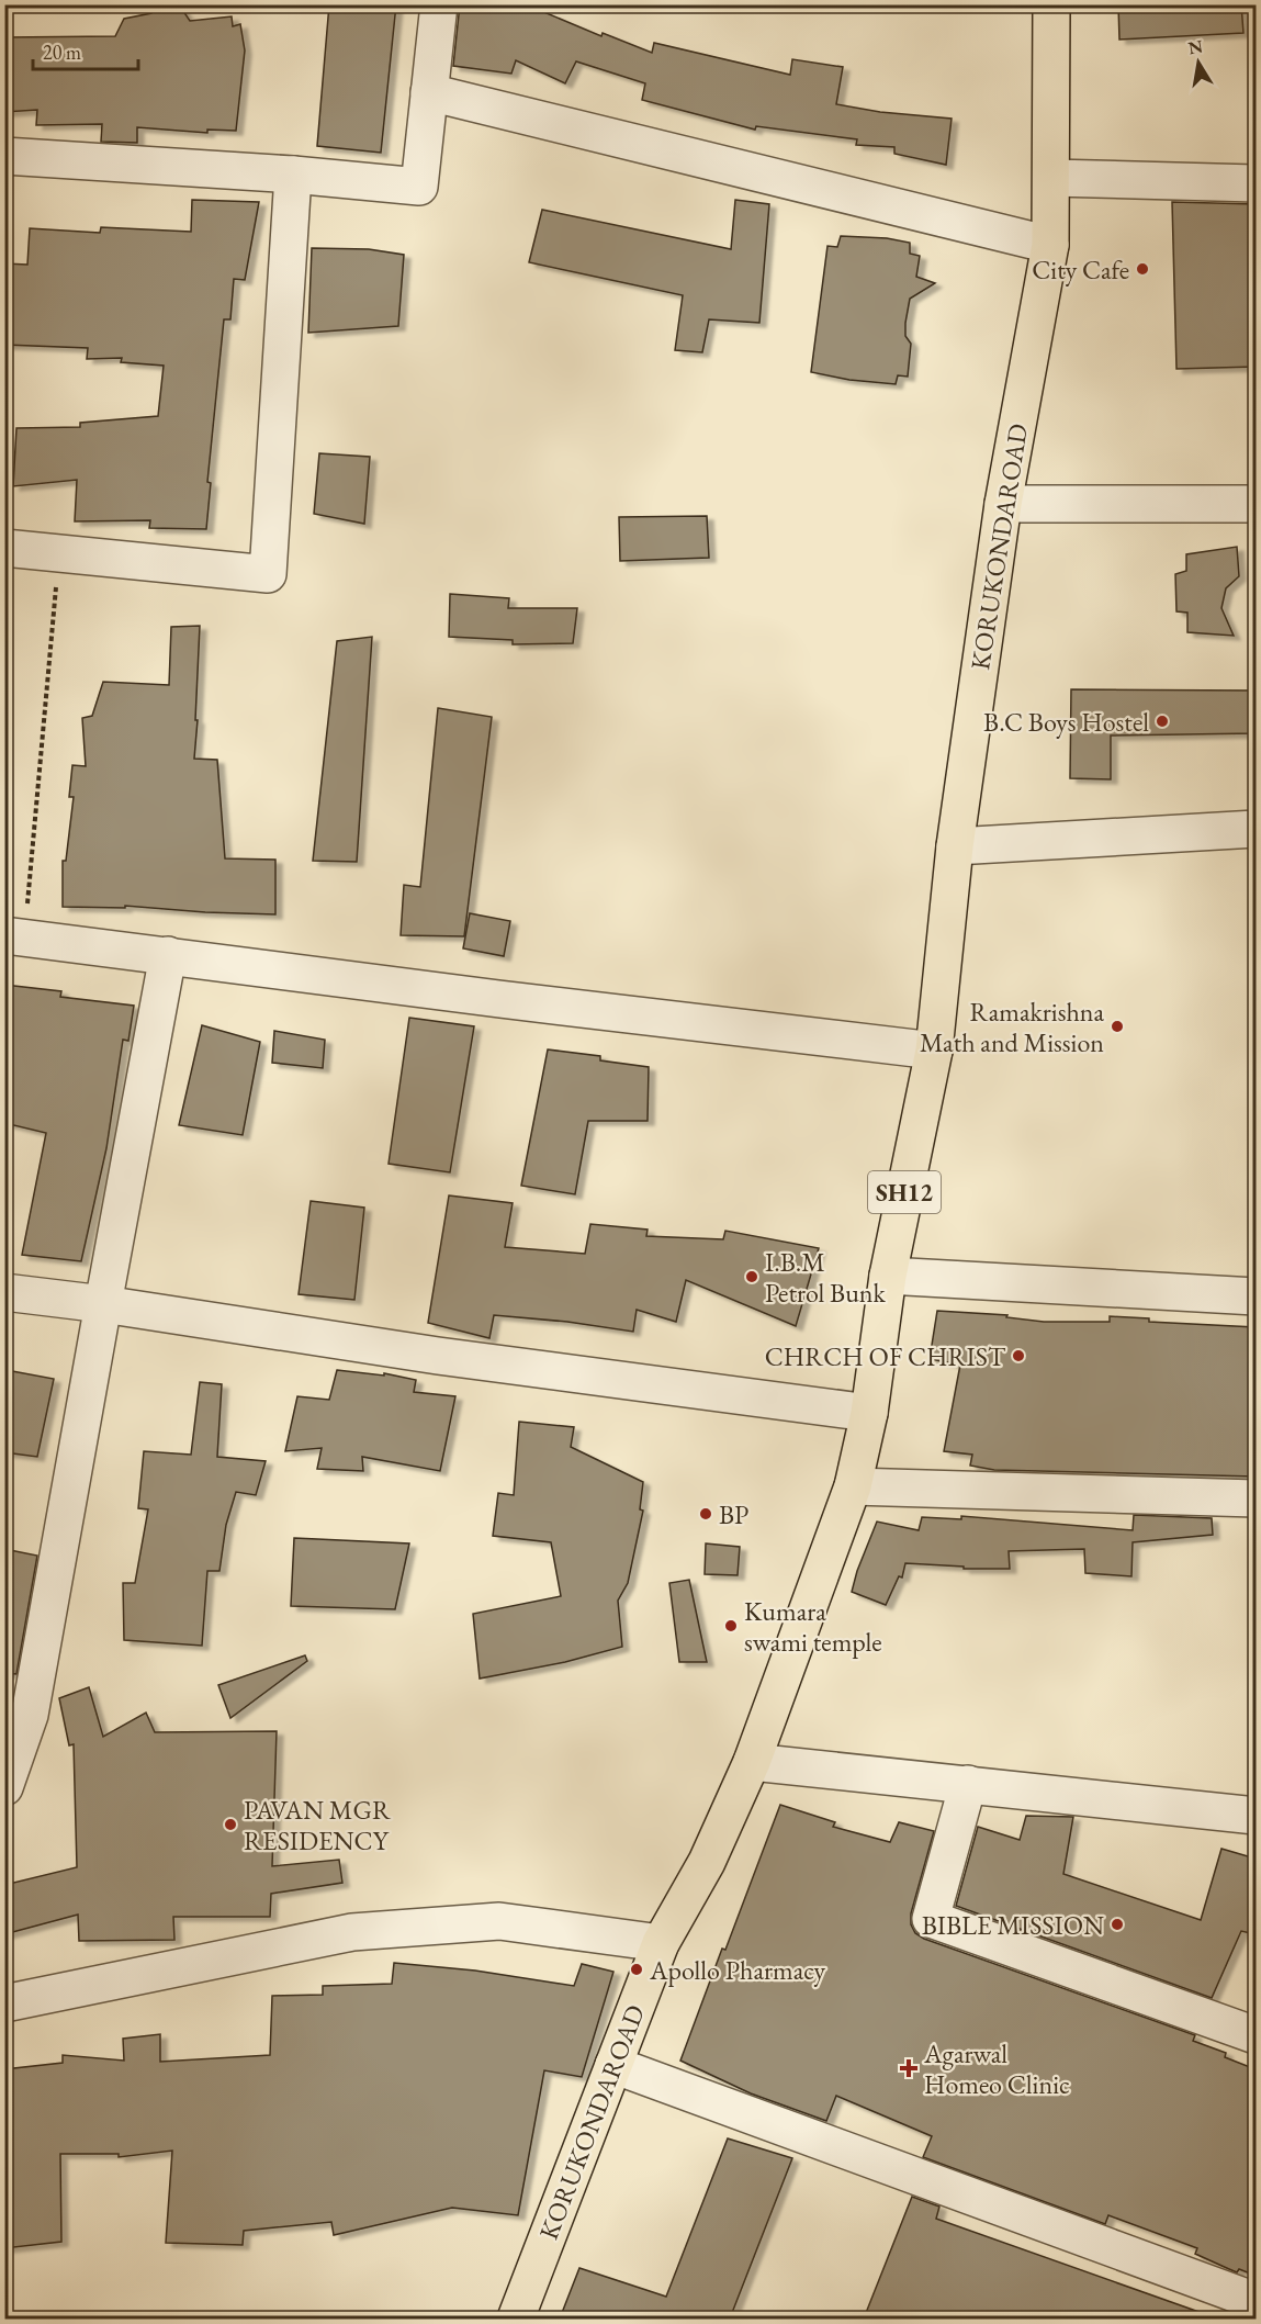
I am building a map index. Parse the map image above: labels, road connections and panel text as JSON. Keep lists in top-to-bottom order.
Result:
{
  "streets": {
    "main road": ["KORUKONDAROAD", "SH12"]
  },
  "places": {
    "other": [
      "City Cafe",
      "B.C Boys Hostel",
      "Ramakrishna Math and Mission",
      "I.B.M Petrol Bunk",
      "CHRCH OF CHRIST",
      "BP",
      "Kumara swami temple",
      "PAVAN MGR RESIDENCY",
      "BIBLE MISSION",
      "Apollo Pharmacy"
    ],
    "health": ["Agarwal Homeo Clinic"]
  },
  "scale_bar": "20 m",
  "north": "top"
}
